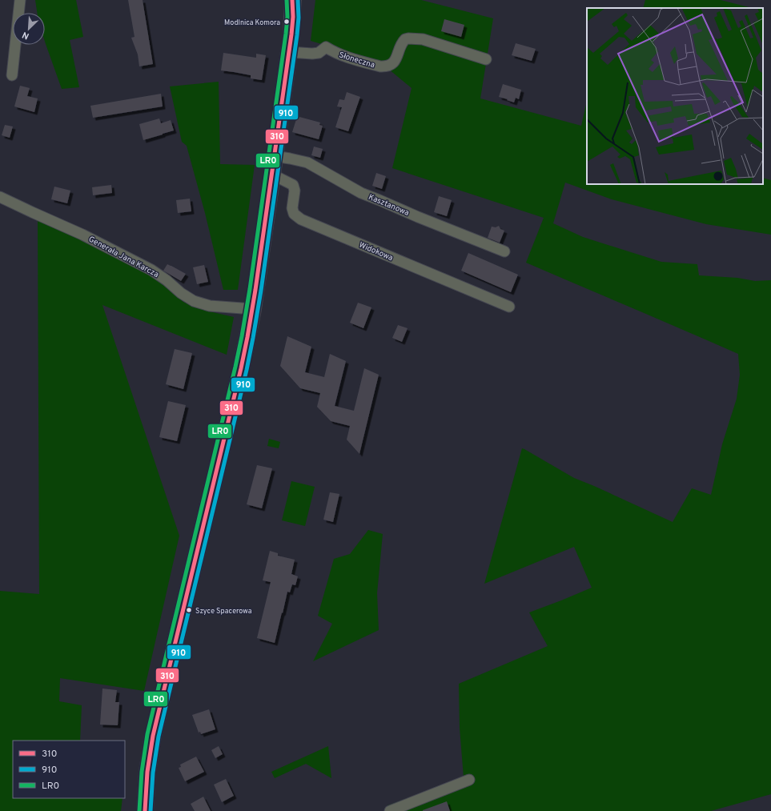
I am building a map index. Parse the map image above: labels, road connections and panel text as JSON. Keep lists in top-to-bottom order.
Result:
{
  "streets": {
    "street": [
      "Słoneczna",
      "Kasztanowa",
      "Widokowa",
      "Generała Jana Karcza"
    ]
  },
  "places": ["Modlnica Komora", "Szyce Spacerowa"],
  "lines": ["transit line 310", "transit line 910", "transit line LR0"],
  "legend": ["310", "910", "LR0"],
  "north": "bottom left"
}
